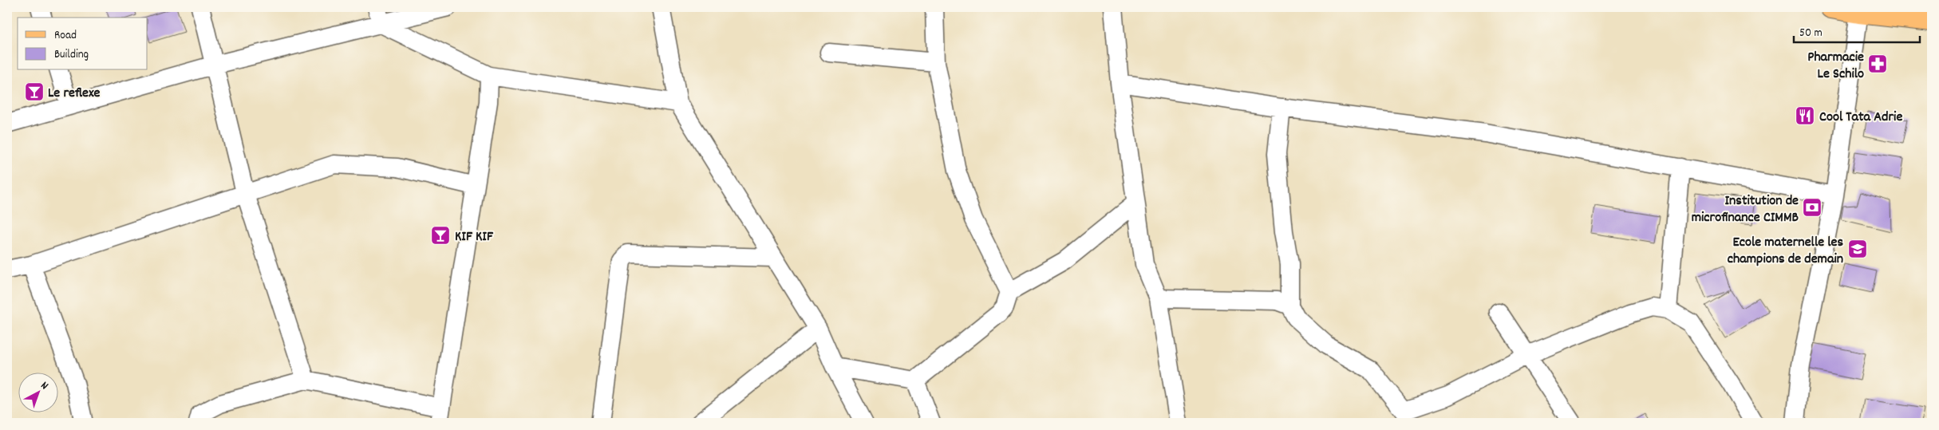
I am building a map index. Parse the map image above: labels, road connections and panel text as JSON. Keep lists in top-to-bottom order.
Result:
{
  "places": {
    "pharmacy": ["Pharmacie Le Schilo"],
    "bar": ["Le reflexe", "KIF KIF"],
    "restaurant": ["Cool Tata Adrie"],
    "bank": ["Institution de microfinance CIMMB"],
    "school or university": ["Ecole maternelle les champions de demain"]
  },
  "legend": ["Road", "Building"],
  "scale_bar": "50 m",
  "north": "top right"
}
